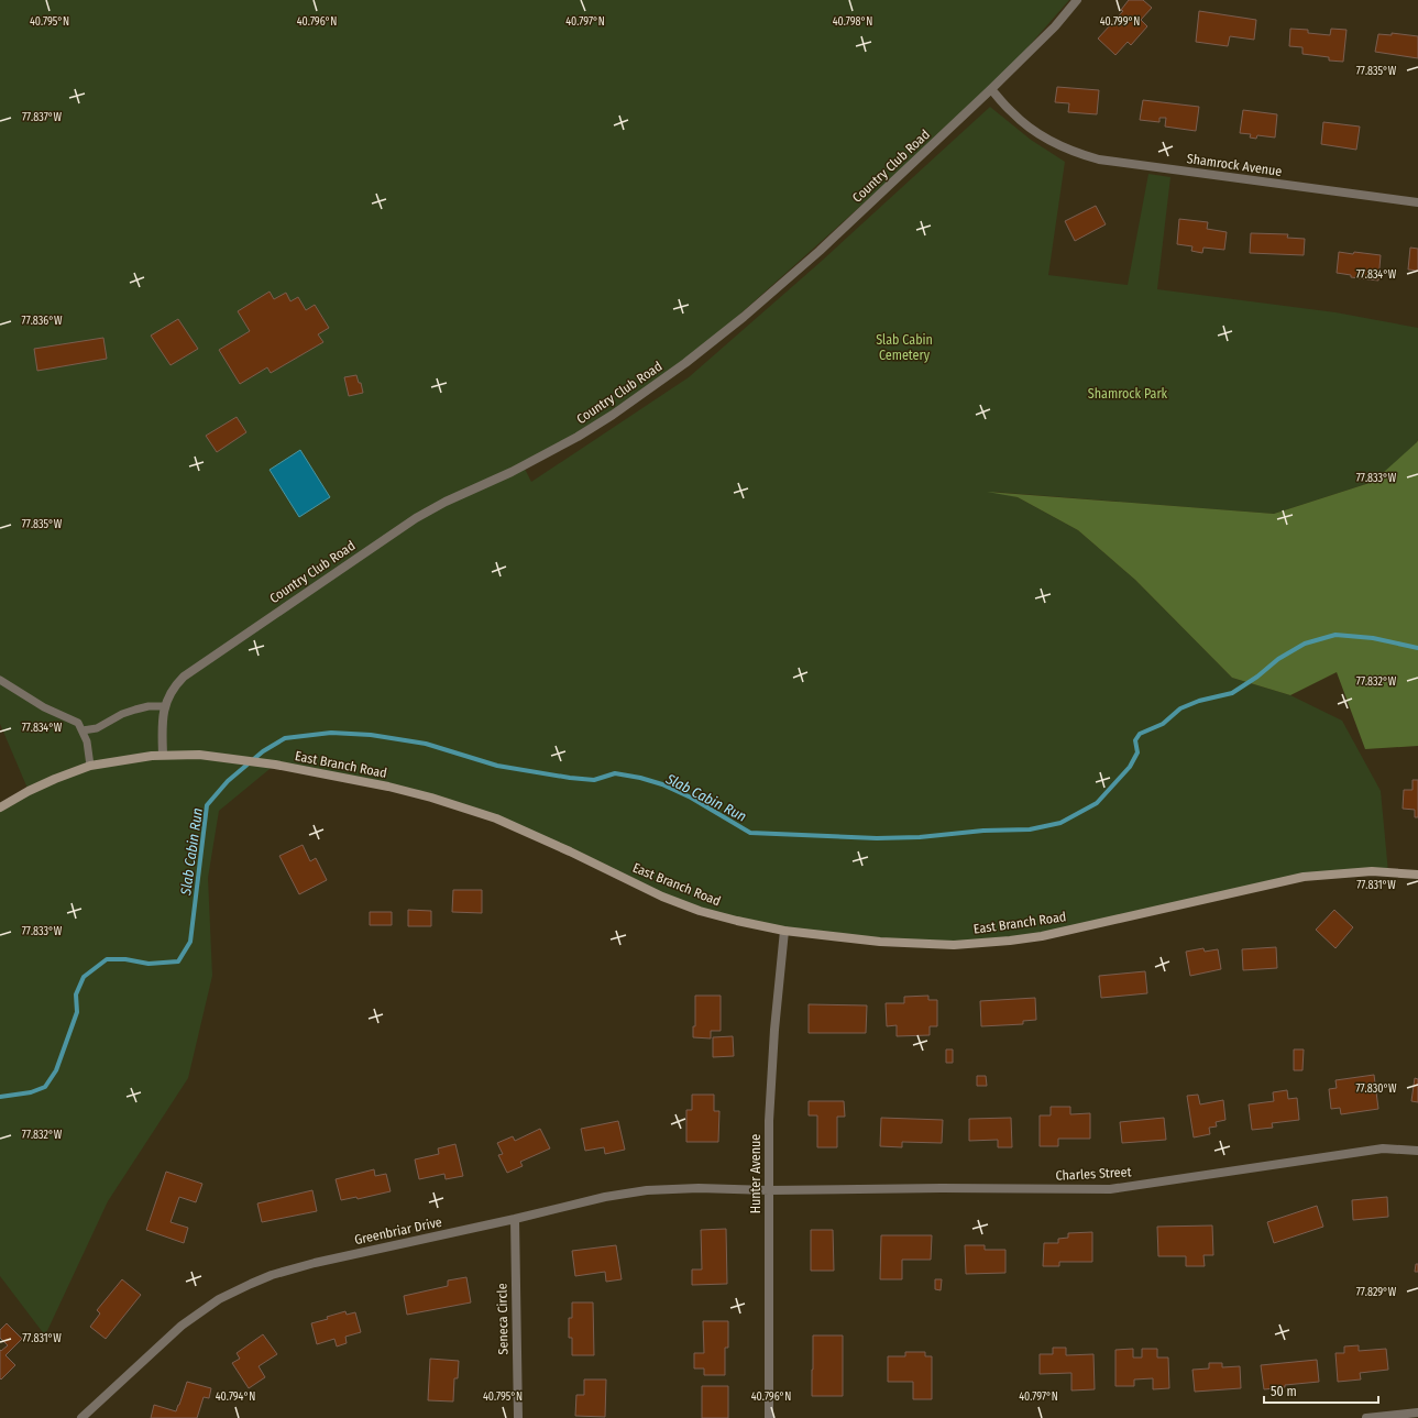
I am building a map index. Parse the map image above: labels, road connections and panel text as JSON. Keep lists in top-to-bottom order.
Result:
{
  "streets": {
    "main road": ["East Branch Road"],
    "street": [
      "Shamrock Avenue",
      "Country Club Road",
      "Hunter Avenue",
      "Charles Street",
      "Greenbriar Drive",
      "Seneca Circle"
    ]
  },
  "crossings": [
    ["Shamrock Avenue", "Country Club Road"],
    ["Country Club Road", "East Branch Road"],
    ["East Branch Road", "Hunter Avenue"],
    ["Hunter Avenue", "Charles Street"],
    ["Hunter Avenue", "Greenbriar Drive"],
    ["Charles Street", "Greenbriar Drive"],
    ["Greenbriar Drive", "Seneca Circle"]
  ],
  "water": ["Slab Cabin Run"],
  "parks": ["Slab Cabin Cemetery", "Shamrock Park"],
  "scale_bar": "50 m",
  "coordinates": [
    "40.795°N",
    "40.796°N",
    "40.797°N",
    "40.798°N",
    "40.799°N",
    "77.835°W",
    "77.837°W",
    "77.834°W",
    "77.836°W",
    "77.833°W",
    "77.832°W",
    "77.831°W",
    "77.830°W",
    "77.829°W",
    "40.794°N"
  ]
}
